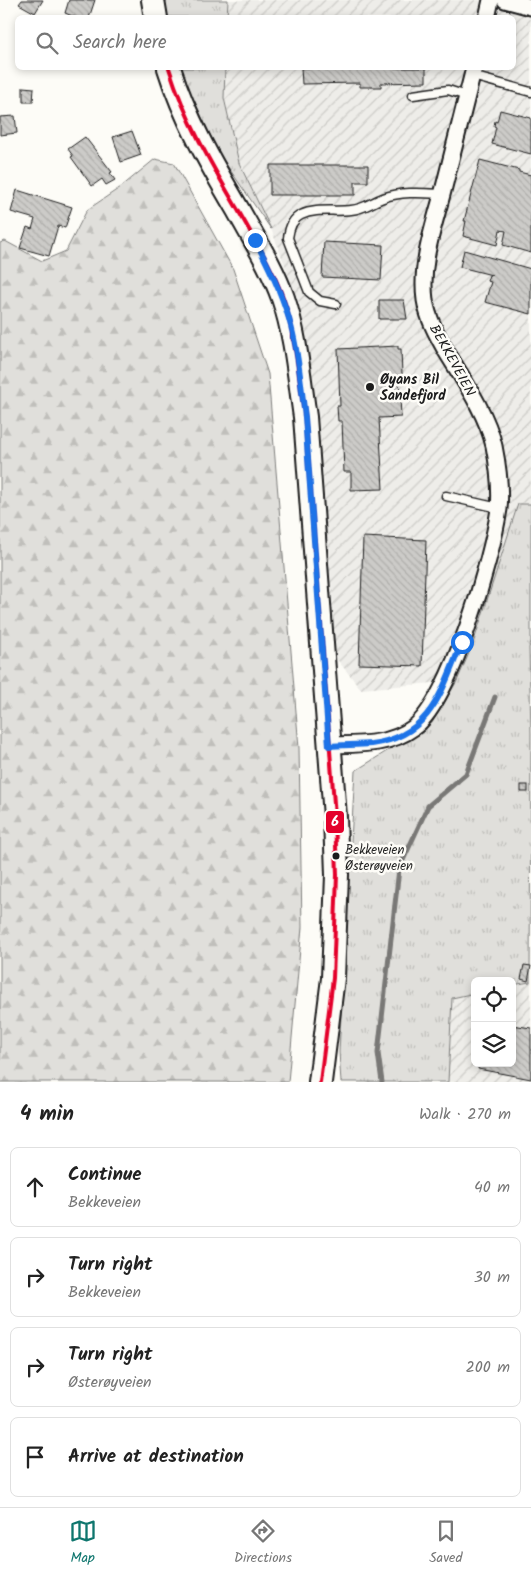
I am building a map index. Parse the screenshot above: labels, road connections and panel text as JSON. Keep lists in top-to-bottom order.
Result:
{
  "streets": {
    "street": ["BEKKEVEIEN"]
  },
  "places": ["Øyans Bil Sandefjord", "Bekkeveien Østerøyveien"],
  "lines": ["transit line 6"],
  "page": {
    "search": "Search here",
    "heading": ["4 min", "Walk · 270 m"],
    "list": [
      ["Continue", "Bekkeveien", "40 m"],
      ["Turn right", "Bekkeveien", "30 m"],
      ["Turn right", "Østerøyveien", "200 m"],
      "Arrive at destination"
    ],
    "nav": ["Map", "Directions", "Saved"]
  }
}
